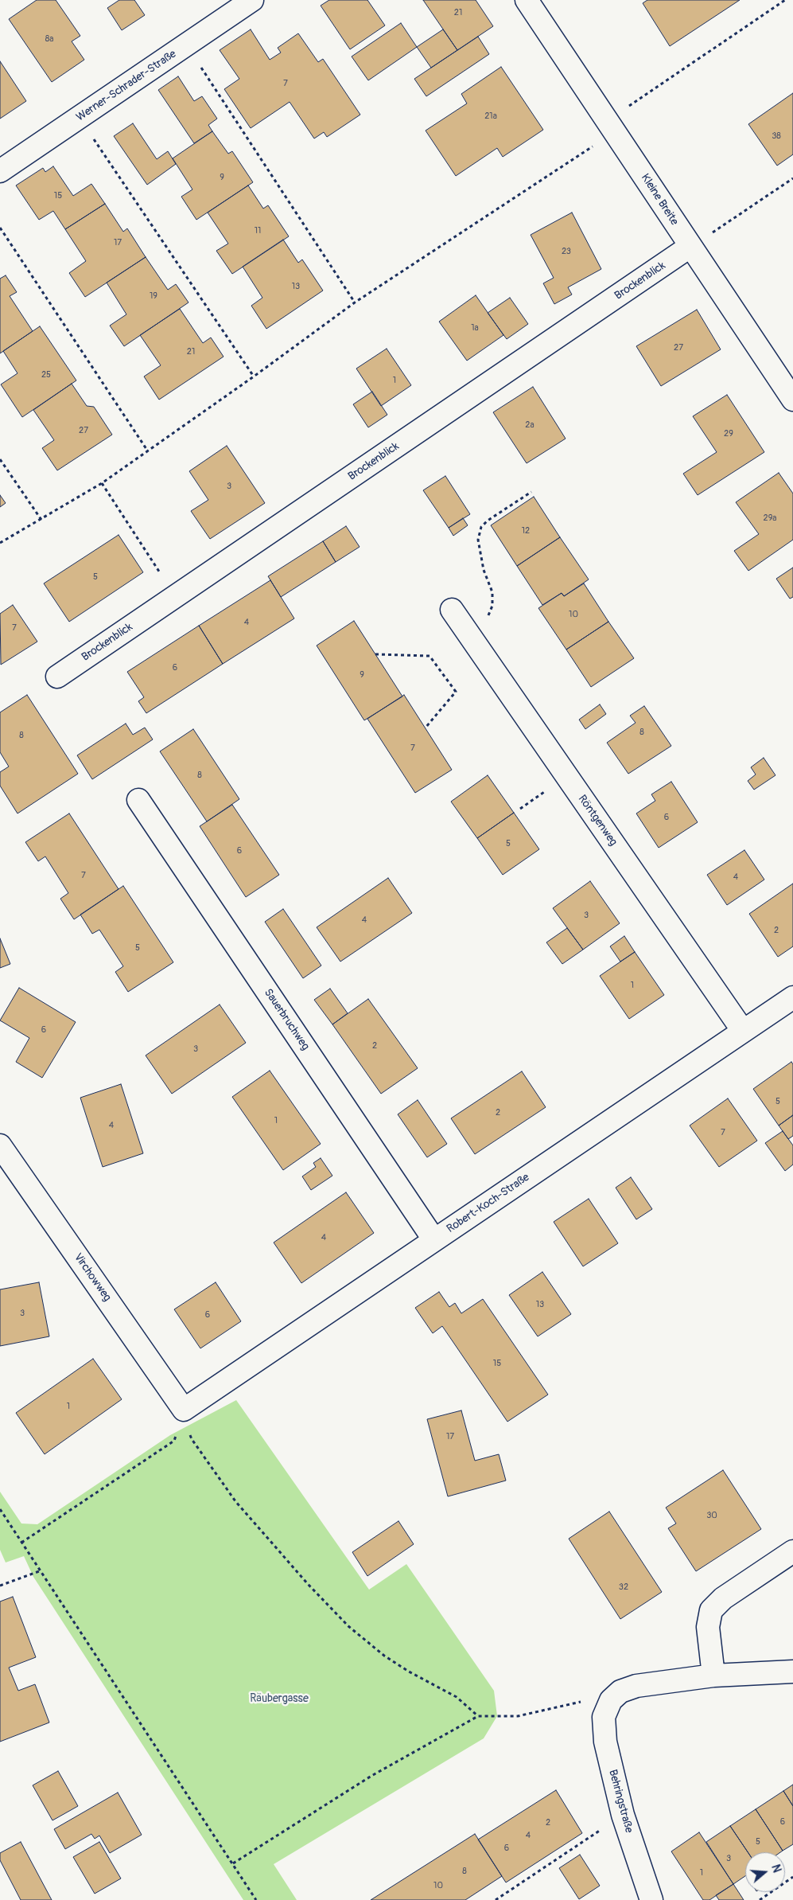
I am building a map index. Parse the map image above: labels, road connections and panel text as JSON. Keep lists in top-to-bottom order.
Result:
{
  "streets": {
    "street": [
      "Werner-Schrader-Straße",
      "Kleine Breite",
      "Brockenblick",
      "Röntgenweg",
      "Sauerbruchweg",
      "Robert-Koch-Straße",
      "Virchowweg",
      "Behringstraße"
    ]
  },
  "crossings": [
    ["Kleine Breite", "Brockenblick"],
    ["Röntgenweg", "Robert-Koch-Straße"],
    ["Sauerbruchweg", "Robert-Koch-Straße"],
    ["Robert-Koch-Straße", "Virchowweg"]
  ],
  "parks": ["Räubergasse"],
  "house_numbers": [
    "21",
    "8a",
    "7",
    "21a",
    "38",
    "9",
    "15",
    "11",
    "17",
    "23",
    "13",
    "19",
    "1a",
    "27",
    "21",
    "25",
    "1",
    "2a",
    "27",
    "29",
    "3",
    "29a",
    "12",
    "5",
    "10",
    "4",
    "7",
    "6",
    "9",
    "8",
    "8",
    "7",
    "8",
    "6",
    "5",
    "6",
    "7",
    "4",
    "3",
    "4",
    "2",
    "5",
    "1",
    "6",
    "2",
    "3",
    "5",
    "2",
    "1",
    "4",
    "7",
    "4",
    "13",
    "3",
    "6",
    "15",
    "1",
    "17",
    "30",
    "32",
    "6",
    "2",
    "4",
    "5",
    "6",
    "3",
    "8",
    "1",
    "10"
  ],
  "north": "right"
}
